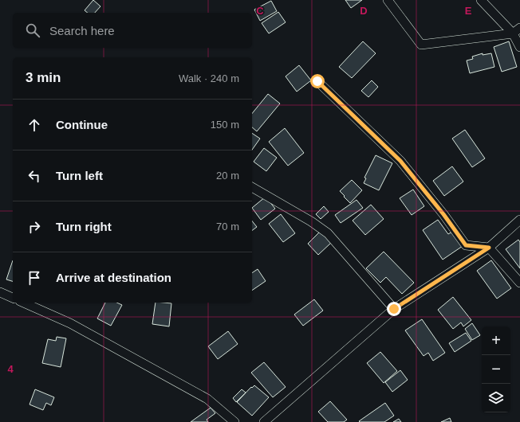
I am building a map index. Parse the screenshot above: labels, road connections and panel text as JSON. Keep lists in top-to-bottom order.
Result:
{
  "page": {
    "search": "Search here",
    "heading": ["3 min", "Walk · 240 m"],
    "list": [
      ["Continue", "150 m"],
      ["Turn left", "20 m"],
      ["Turn right", "70 m"],
      "Arrive at destination"
    ],
    "map_buttons": ["+", "−"]
  },
  "grid": {
    "columns": ["C", "D", "E"],
    "rows": ["4"]
  }
}
